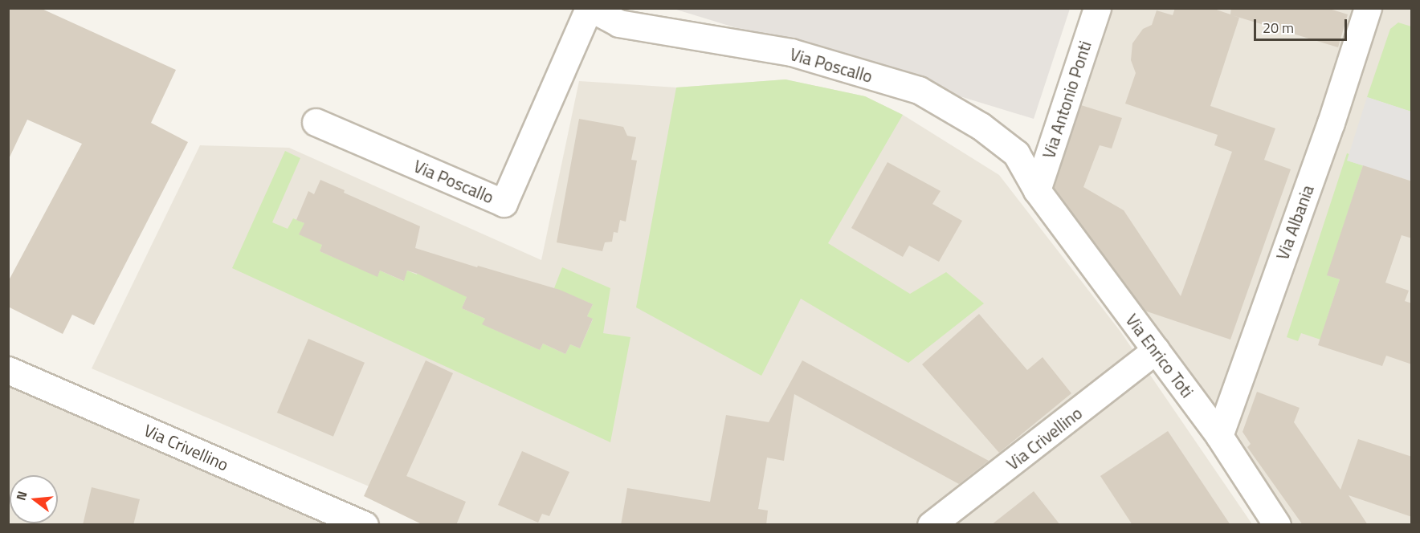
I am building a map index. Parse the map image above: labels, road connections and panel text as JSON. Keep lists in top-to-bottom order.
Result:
{
  "streets": {
    "street": [
      "Via Poscallo",
      "Via Antonio Ponti",
      "Via Albania",
      "Via Enrico Toti",
      "Via Crivellino"
    ]
  },
  "crossings": [
    ["Via Poscallo", "Via Antonio Ponti"],
    ["Via Poscallo", "Via Enrico Toti"],
    ["Via Antonio Ponti", "Via Enrico Toti"],
    ["Via Albania", "Via Enrico Toti"],
    ["Via Enrico Toti", "Via Crivellino"]
  ],
  "scale_bar": "20 m",
  "north": "left"
}
